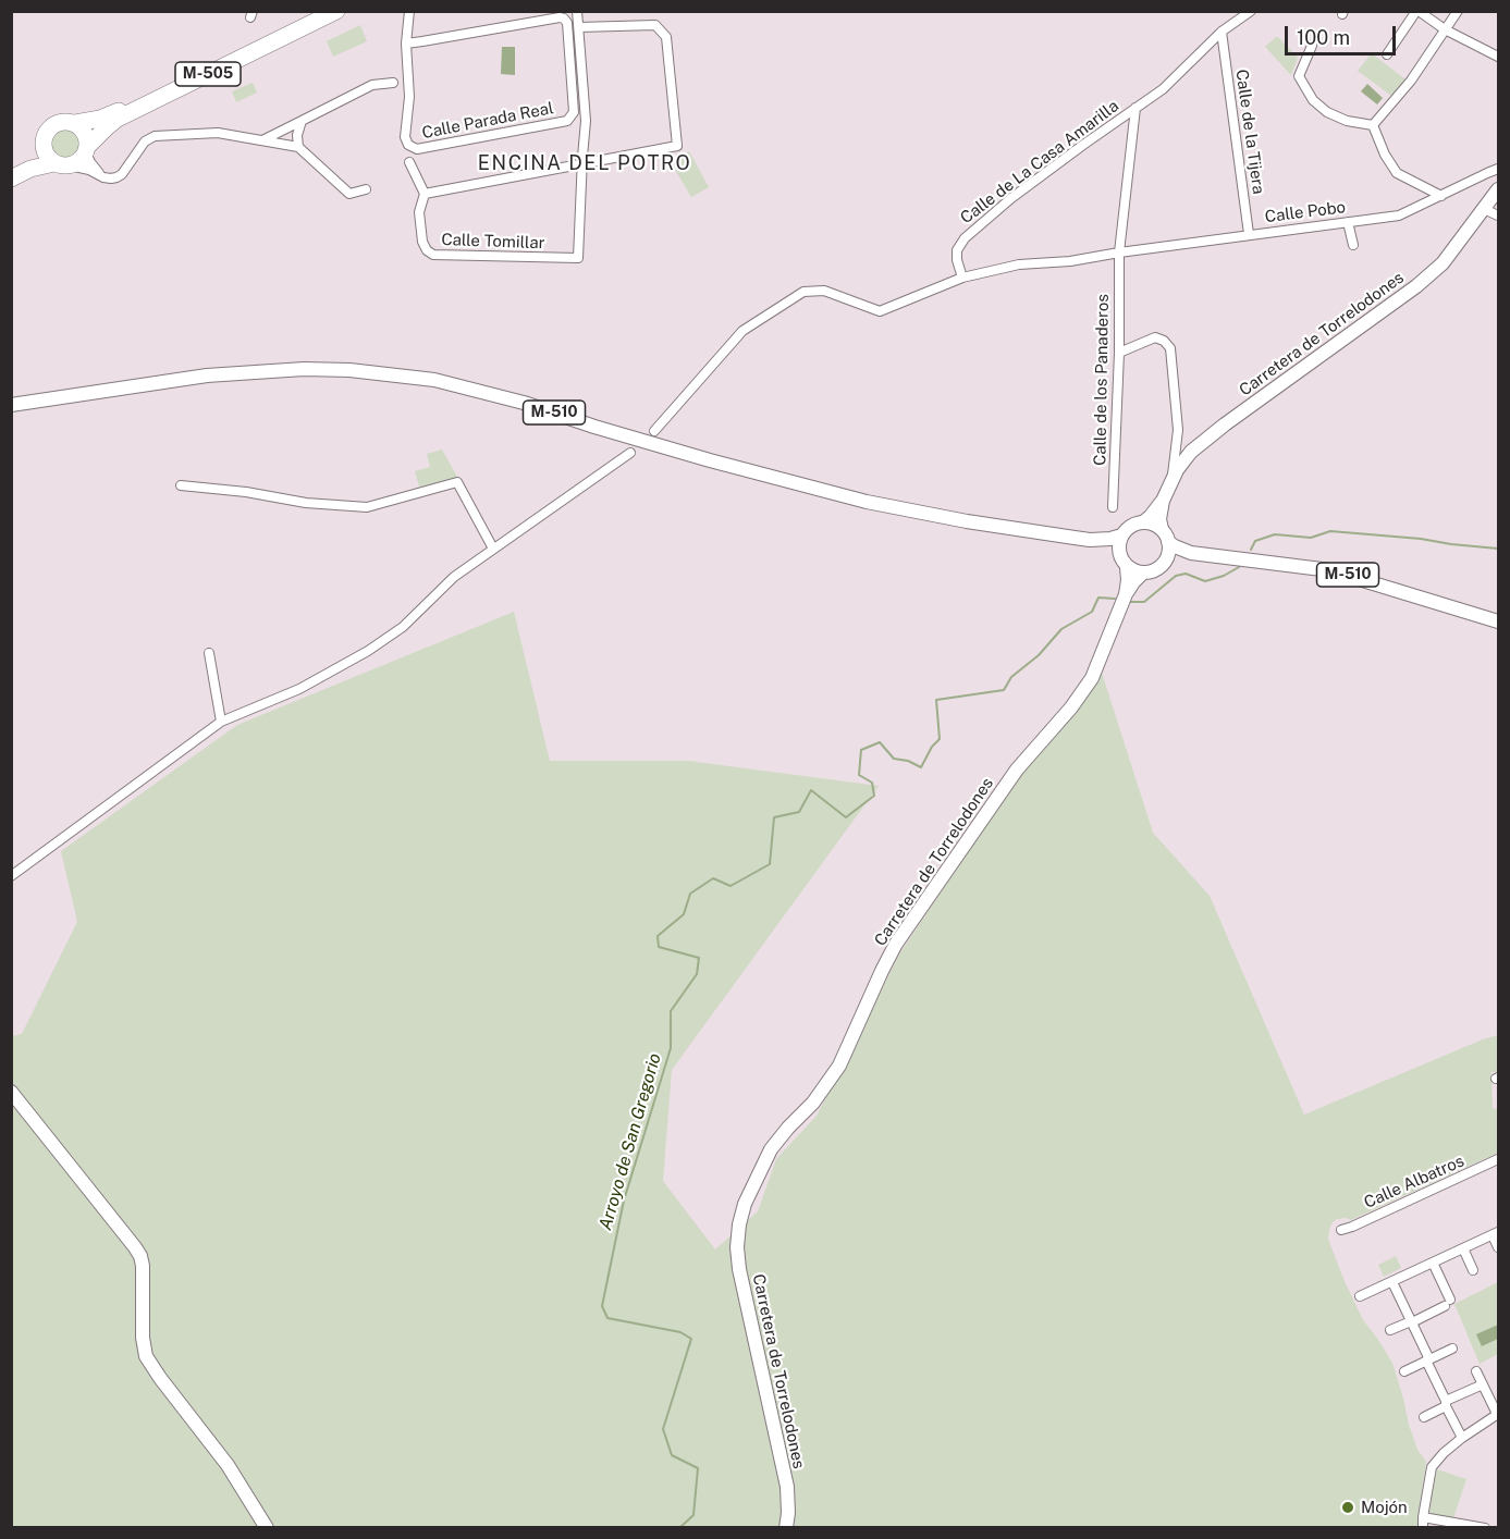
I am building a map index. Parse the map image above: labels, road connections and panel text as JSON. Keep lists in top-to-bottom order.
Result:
{
  "streets": {
    "highway": ["M-505"],
    "main road": ["Carretera de Torrelodones", "M-510"],
    "street": [
      "Calle Parada Real",
      "Calle de la Tijera",
      "Calle de La Casa Amarilla",
      "Calle Pobo",
      "Calle Tomillar",
      "Calle de los Panaderos",
      "Calle Albatros"
    ]
  },
  "crossings": [
    ["Calle de la Tijera", "Calle de La Casa Amarilla"],
    ["Calle de la Tijera", "Calle Pobo"],
    ["Calle de La Casa Amarilla", "Calle Pobo"],
    ["Calle de La Casa Amarilla", "Calle de los Panaderos"],
    ["Calle Pobo", "Calle de los Panaderos"],
    ["Carretera de Torrelodones", "M-510"]
  ],
  "districts": ["ENCINA DEL POTRO"],
  "water": ["Arroyo de San Gregorio"],
  "places": ["Mojón"],
  "scale_bar": "100 m"
}
